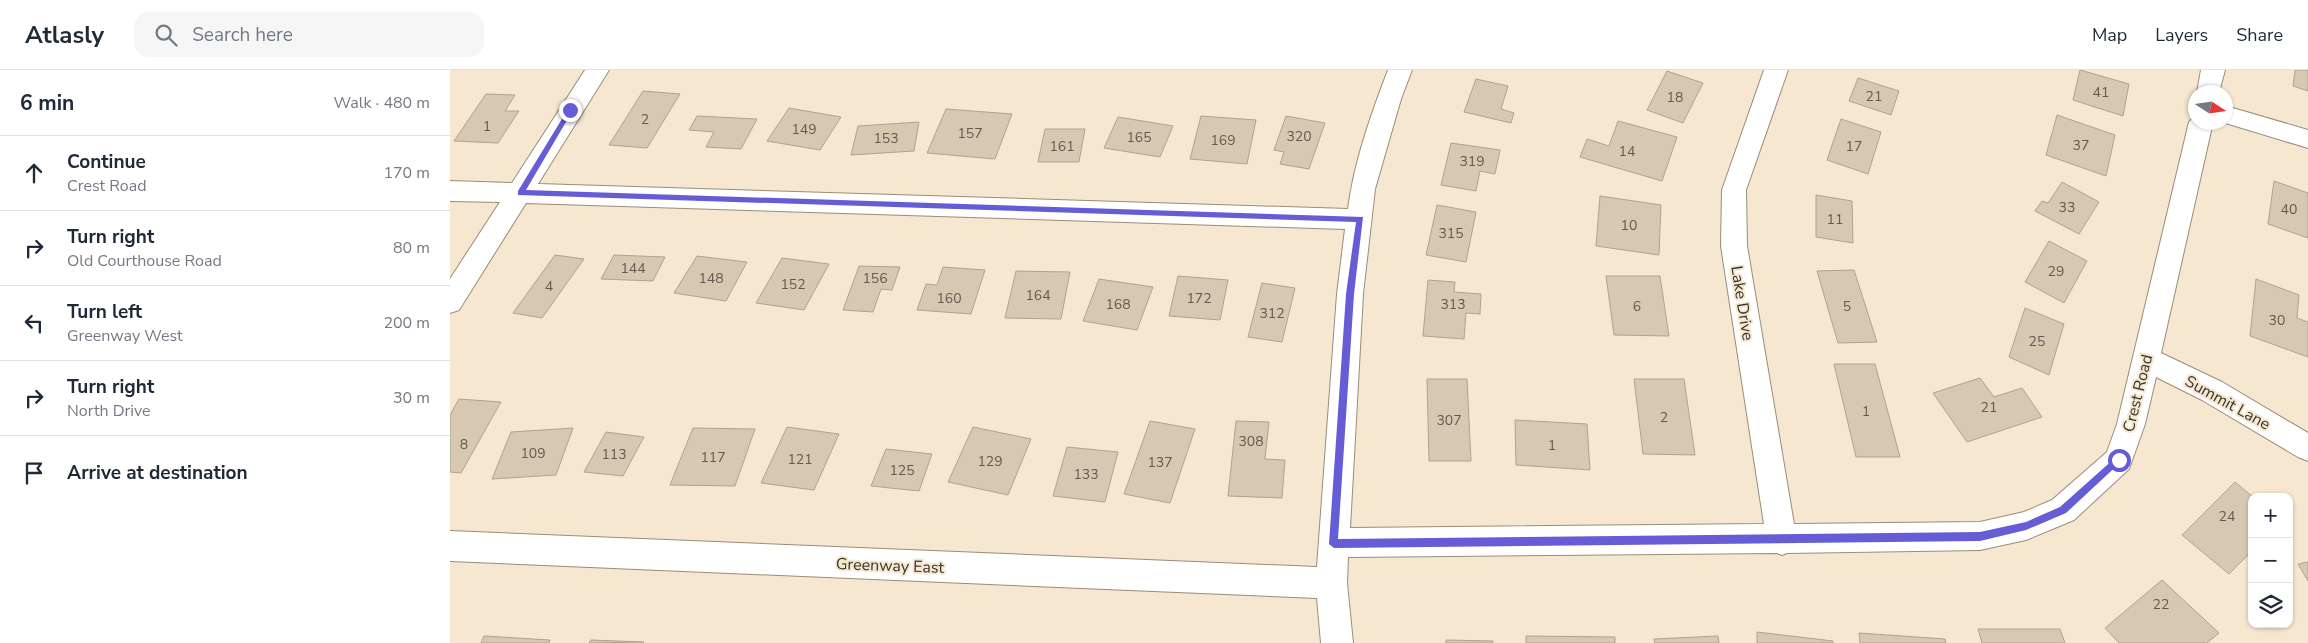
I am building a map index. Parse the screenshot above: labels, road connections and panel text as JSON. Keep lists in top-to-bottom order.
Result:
{
  "streets": {
    "street": [
      "Lake Drive",
      "Crest Road",
      "Summit Lane",
      "Greenway East"
    ]
  },
  "crossings": [
    ["Lake Drive", "Crest Road"],
    ["Crest Road", "Summit Lane"]
  ],
  "house_numbers": [
    "41",
    "21",
    "18",
    "2",
    "1",
    "149",
    "157",
    "320",
    "165",
    "153",
    "169",
    "37",
    "161",
    "17",
    "14",
    "319",
    "33",
    "40",
    "11",
    "10",
    "315",
    "144",
    "29",
    "148",
    "156",
    "152",
    "4",
    "164",
    "160",
    "172",
    "168",
    "313",
    "6",
    "5",
    "312",
    "30",
    "25",
    "21",
    "1",
    "2",
    "307",
    "308",
    "8",
    "1",
    "109",
    "113",
    "117",
    "121",
    "129",
    "137",
    "125",
    "133",
    "24",
    "22"
  ],
  "north": "right",
  "page": {
    "header": "Atlasly",
    "search": "Search here",
    "nav": ["Map", "Layers", "Share"],
    "heading": ["6 min", "Walk · 480 m"],
    "list": [
      ["Continue", "Crest Road", "170 m"],
      ["Turn right", "Old Courthouse Road", "80 m"],
      ["Turn left", "Greenway West", "200 m"],
      ["Turn right", "North Drive", "30 m"],
      "Arrive at destination"
    ],
    "map_buttons": ["+", "−"]
  }
}
